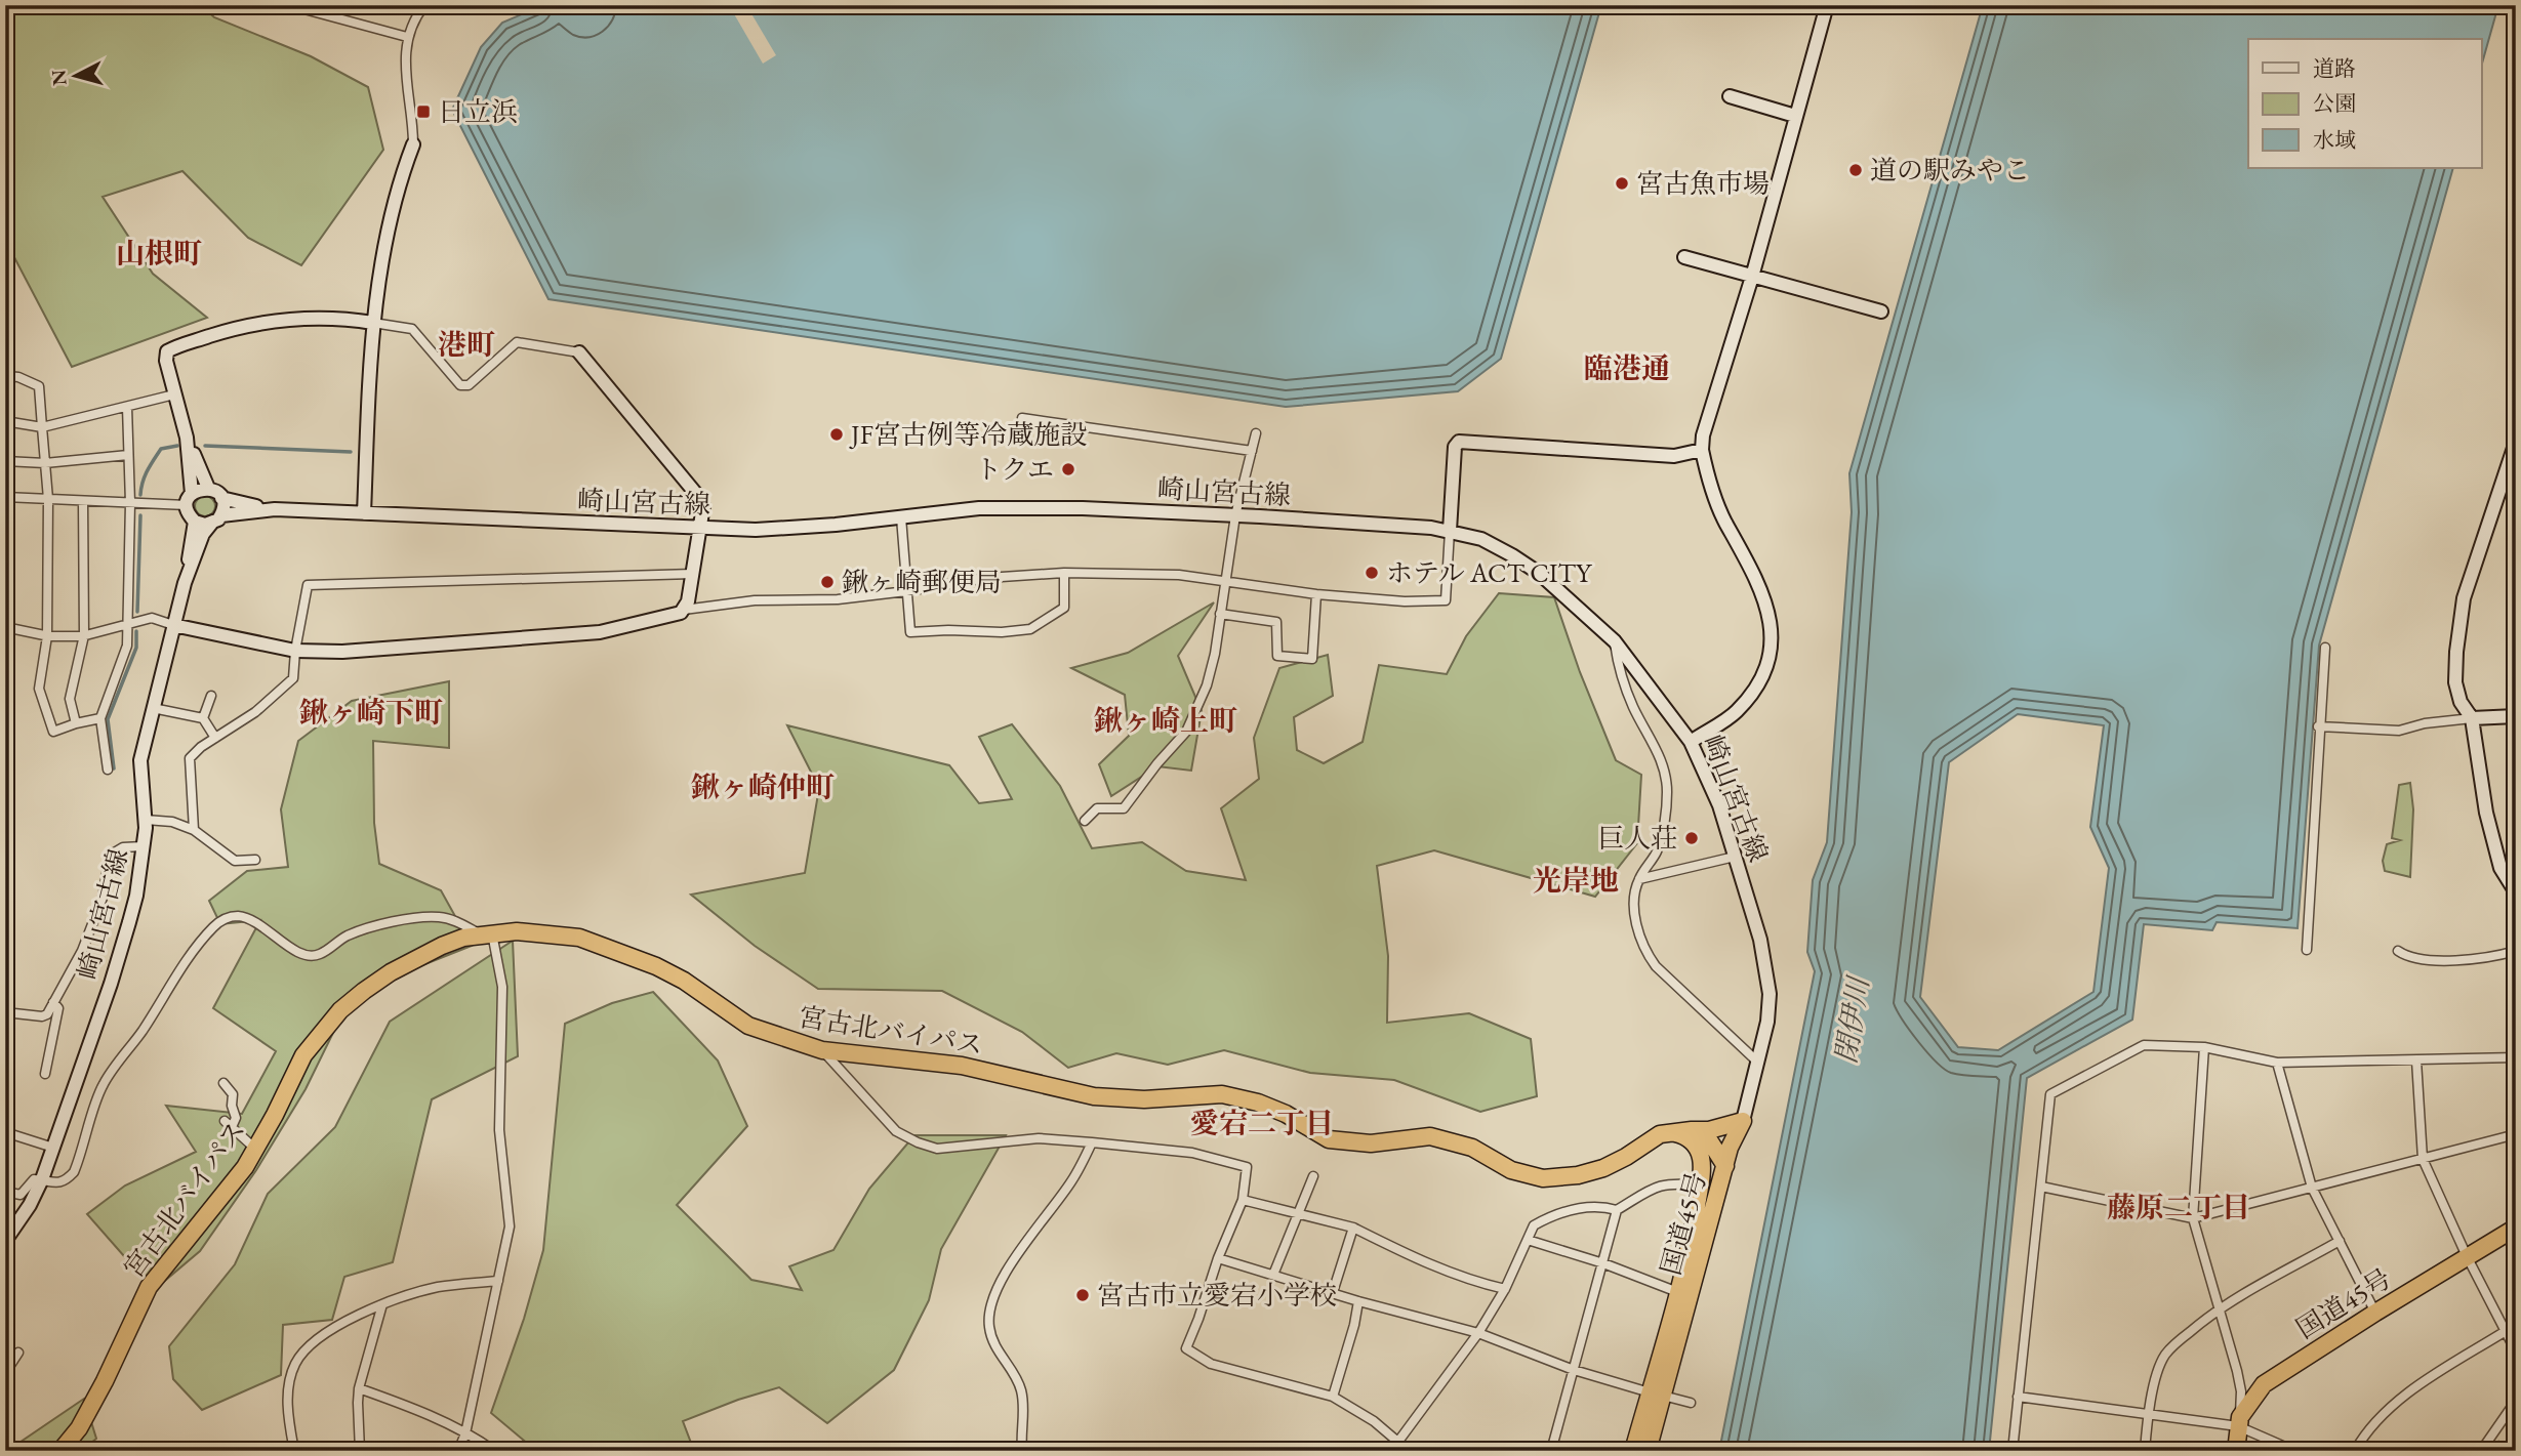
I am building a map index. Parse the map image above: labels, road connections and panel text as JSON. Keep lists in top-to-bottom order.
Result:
{
  "streets": {
    "highway": ["宮古北バイパス", "国道45号"],
    "street": ["崎山宮古線"]
  },
  "crossings": [
    ["宮古北バイパス", "国道45号"]
  ],
  "districts": [
    "山根町",
    "港町",
    "臨港通",
    "鍬ヶ崎下町",
    "鍬ヶ崎上町",
    "鍬ヶ崎仲町",
    "光岸地",
    "愛宕二丁目",
    "藤原二丁目"
  ],
  "water": ["閉伊川"],
  "places": {
    "transit": ["日立浜"],
    "other": [
      "道の駅みやこ",
      "宮古魚市場",
      "JF宮古例等冷蔵施設",
      "トクエ",
      "ホテル ACT CITY",
      "鍬ヶ崎郵便局",
      "巨人荘",
      "宮古市立愛宕小学校"
    ]
  },
  "legend": ["道路", "公園", "水域"],
  "north": "left"
}
